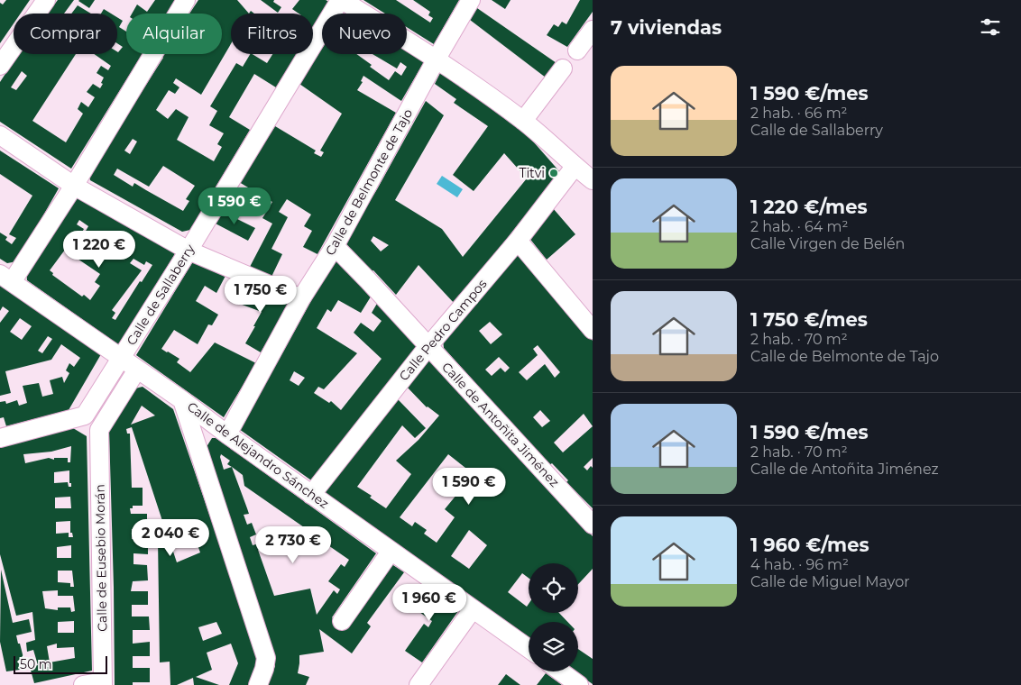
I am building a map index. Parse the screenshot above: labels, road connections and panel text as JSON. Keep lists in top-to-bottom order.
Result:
{
  "streets": {
    "street": [
      "Calle de Belmonte de Tajo",
      "Calle de Sallaberry",
      "Calle Pedro Campos",
      "Calle de Antoñita Jiménez",
      "Calle de Alejandro Sánchez",
      "Calle de Eusebio Morán"
    ]
  },
  "crossings": [
    ["Calle de Belmonte de Tajo", "Calle de Antoñita Jiménez"],
    ["Calle de Belmonte de Tajo", "Calle de Alejandro Sánchez"],
    ["Calle de Sallaberry", "Calle de Alejandro Sánchez"],
    ["Calle Pedro Campos", "Calle de Antoñita Jiménez"],
    ["Calle Pedro Campos", "Calle de Alejandro Sánchez"]
  ],
  "places": ["Titvi"],
  "scale_bar": "50 m",
  "page": {
    "heading": "7 viviendas",
    "chip": [
      "Comprar",
      "Alquilar",
      "Filtros",
      "Nuevo"
    ],
    "list": [
      {
        "name": "1 590 €/mes",
        "note": "2 hab. · 66 m² · Calle de Sallaberry"
      },
      {
        "name": "1 220 €/mes",
        "note": "2 hab. · 64 m² · Calle Virgen de Belén"
      },
      {
        "name": "1 750 €/mes",
        "note": "2 hab. · 70 m² · Calle de Belmonte de Tajo"
      },
      {
        "name": "1 590 €/mes",
        "note": "2 hab. · 70 m² · Calle de Antoñita Jiménez"
      },
      {
        "name": "1 960 €/mes",
        "note": "4 hab. · 96 m² · Calle de Miguel Mayor"
      }
    ],
    "price": [
      "1 590 €",
      "1 220 €",
      "1 750 €",
      "1 590 €",
      "2 040 €",
      "2 730 €",
      "1 960 €"
    ],
    "scale": "50 m"
  }
}
